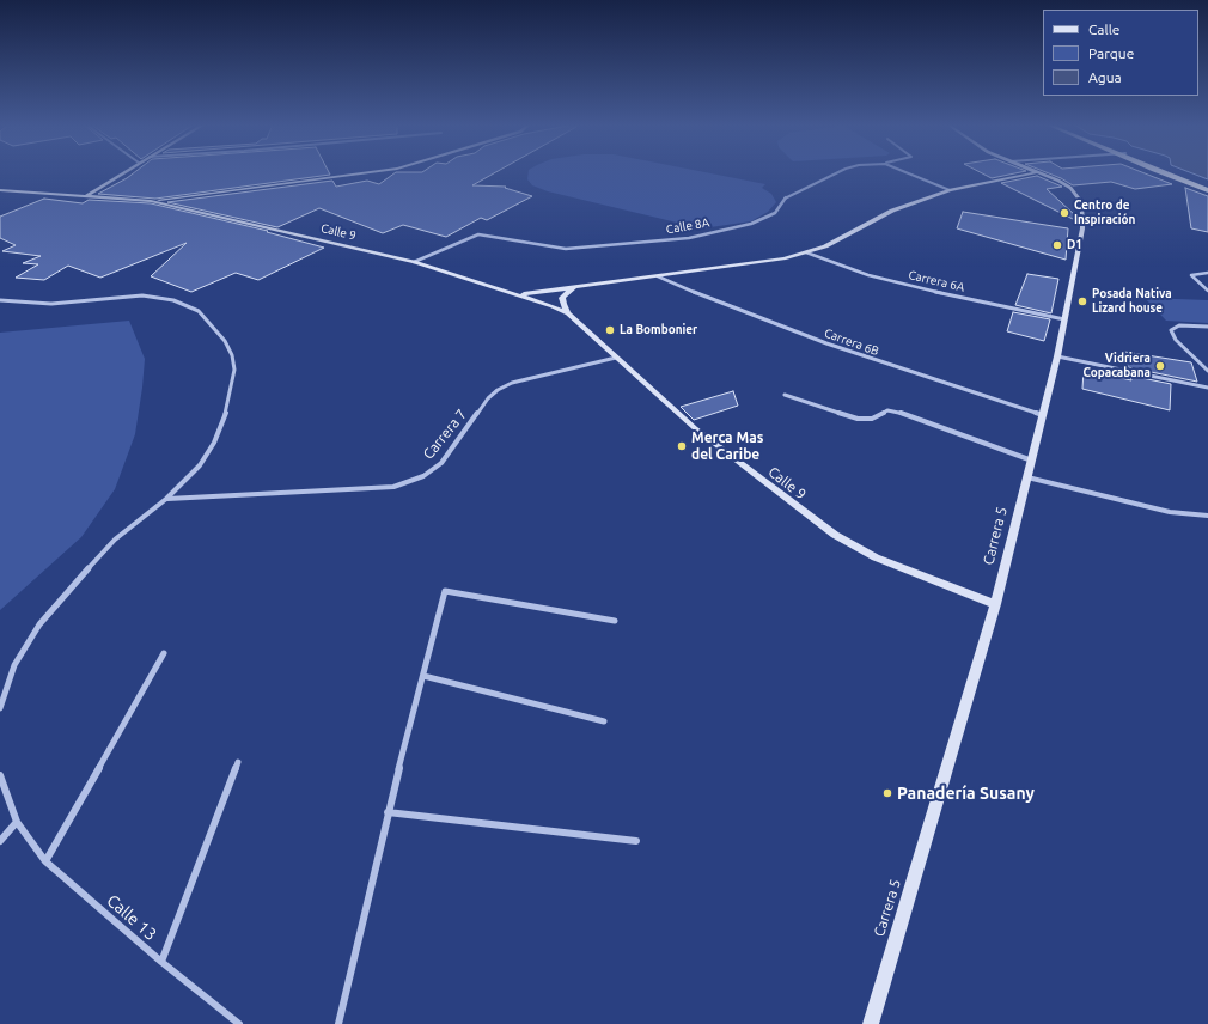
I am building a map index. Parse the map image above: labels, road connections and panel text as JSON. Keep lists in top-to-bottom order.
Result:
{
  "streets": {
    "street": [
      "Calle 8A",
      "Calle 9",
      "Carrera 6A",
      "Carrera 6B",
      "Carrera 7",
      "Carrera 5",
      "Calle 13"
    ]
  },
  "crossings": [
    ["Calle 8A", "Calle 9"],
    ["Calle 9", "Carrera 6A"],
    ["Calle 9", "Carrera 6B"],
    ["Calle 9", "Carrera 7"],
    ["Calle 9", "Carrera 5"],
    ["Carrera 6A", "Carrera 5"],
    ["Carrera 6B", "Carrera 5"]
  ],
  "places": [
    "Centro de Inspiración",
    "D1",
    "Posada Nativa Lizard house",
    "La Bombonier",
    "Vidriera Copacabana",
    "Merca Mas del Caribe",
    "Panadería Susany"
  ],
  "legend": ["Calle", "Parque", "Agua"]
}
